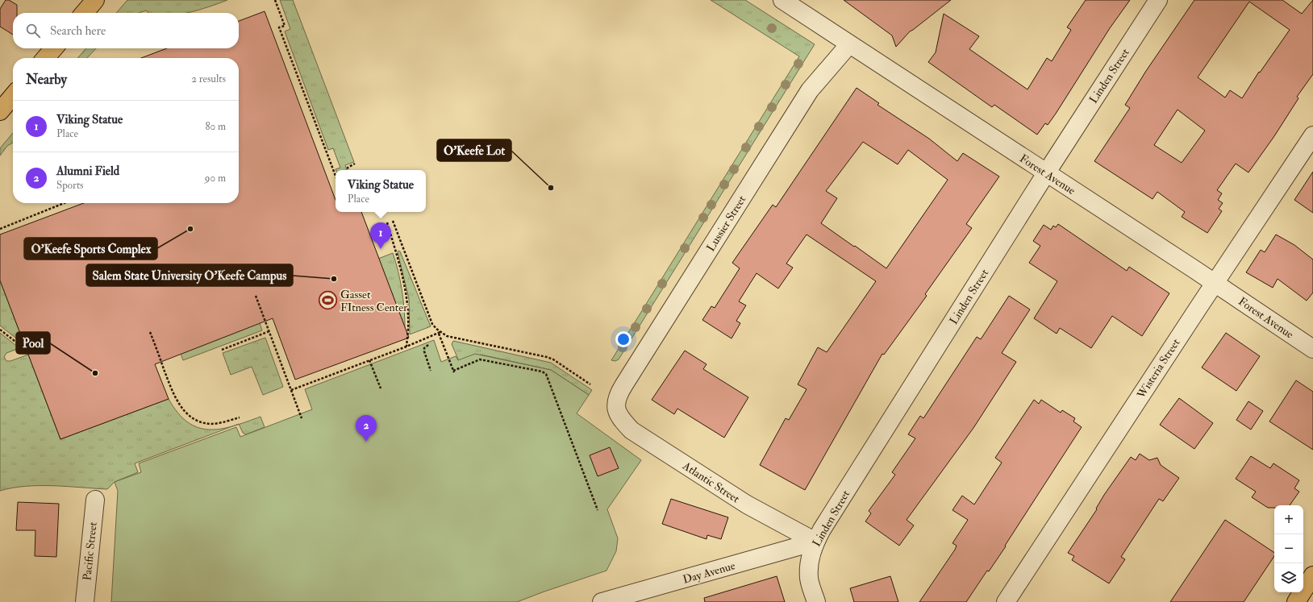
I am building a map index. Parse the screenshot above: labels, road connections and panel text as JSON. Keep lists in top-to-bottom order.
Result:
{
  "streets": {
    "street": [
      "Linden Street",
      "Forest Avenue",
      "Lussier Street",
      "Wisteria Street",
      "Atlantic Street",
      "Pacific Street",
      "Day Avenue"
    ]
  },
  "crossings": [
    ["Linden Street", "Forest Avenue"],
    ["Linden Street", "Atlantic Street"],
    ["Linden Street", "Day Avenue"],
    ["Forest Avenue", "Lussier Street"],
    ["Forest Avenue", "Wisteria Street"],
    ["Lussier Street", "Atlantic Street"],
    ["Atlantic Street", "Day Avenue"]
  ],
  "places": {
    "other": [
      "O'Keefe Lot",
      "O'Keefe Sports Complex",
      "Salem State University O'Keefe Campus",
      "Pool"
    ],
    "sports": ["Gasset FItness Center"]
  },
  "page": {
    "search": "Search here",
    "heading": ["Nearby", "2 results"],
    "list": [
      {
        "mark": "1",
        "name": "Viking Statue",
        "note": "Place",
        "value": "80 m"
      },
      {
        "mark": "2",
        "name": "Alumni Field",
        "note": "Sports",
        "value": "90 m"
      }
    ],
    "popup": ["Viking Statue", "Place"],
    "pins": ["1", "2"],
    "map_buttons": ["+", "−"]
  }
}
